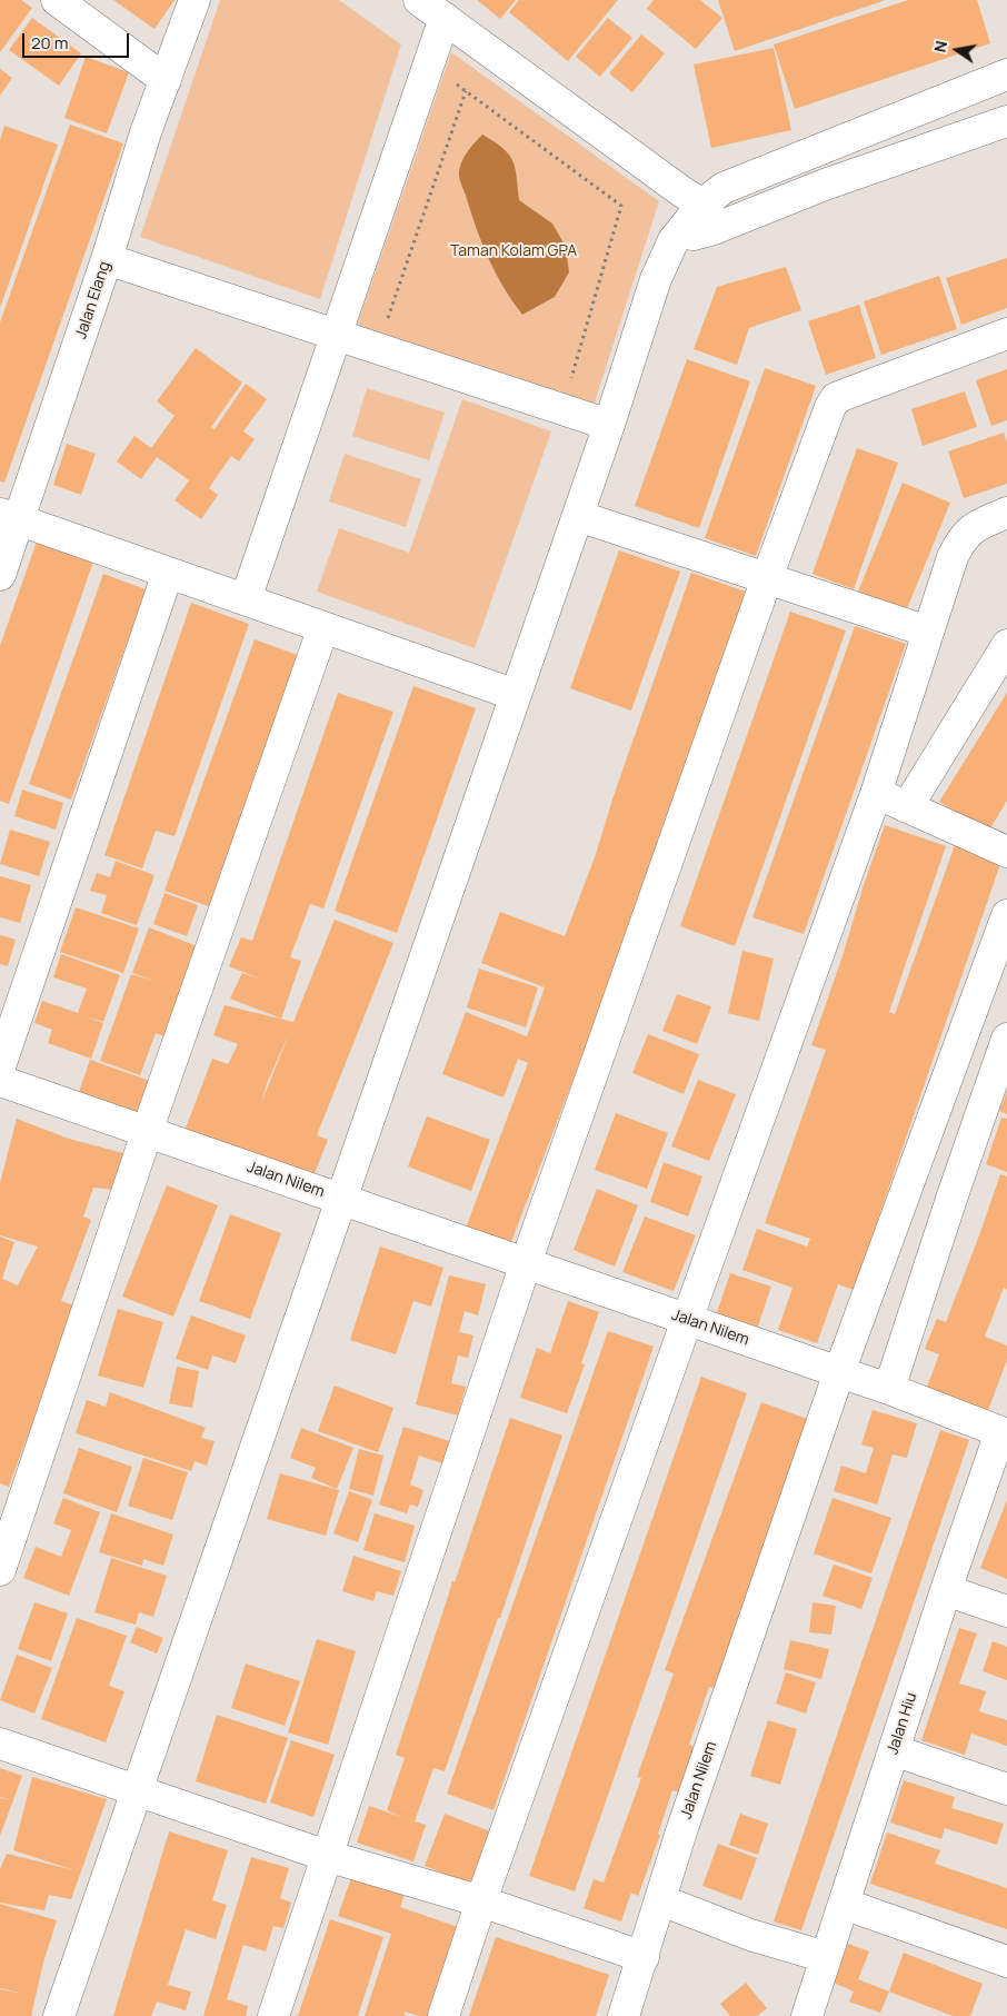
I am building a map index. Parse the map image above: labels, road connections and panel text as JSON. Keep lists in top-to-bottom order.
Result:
{
  "streets": {
    "street": ["Jalan Elang", "Jalan Nilem", "Jalan Hiu"]
  },
  "parks": ["Taman Kolam GPA"],
  "scale_bar": "20 m",
  "north": "left"
}
